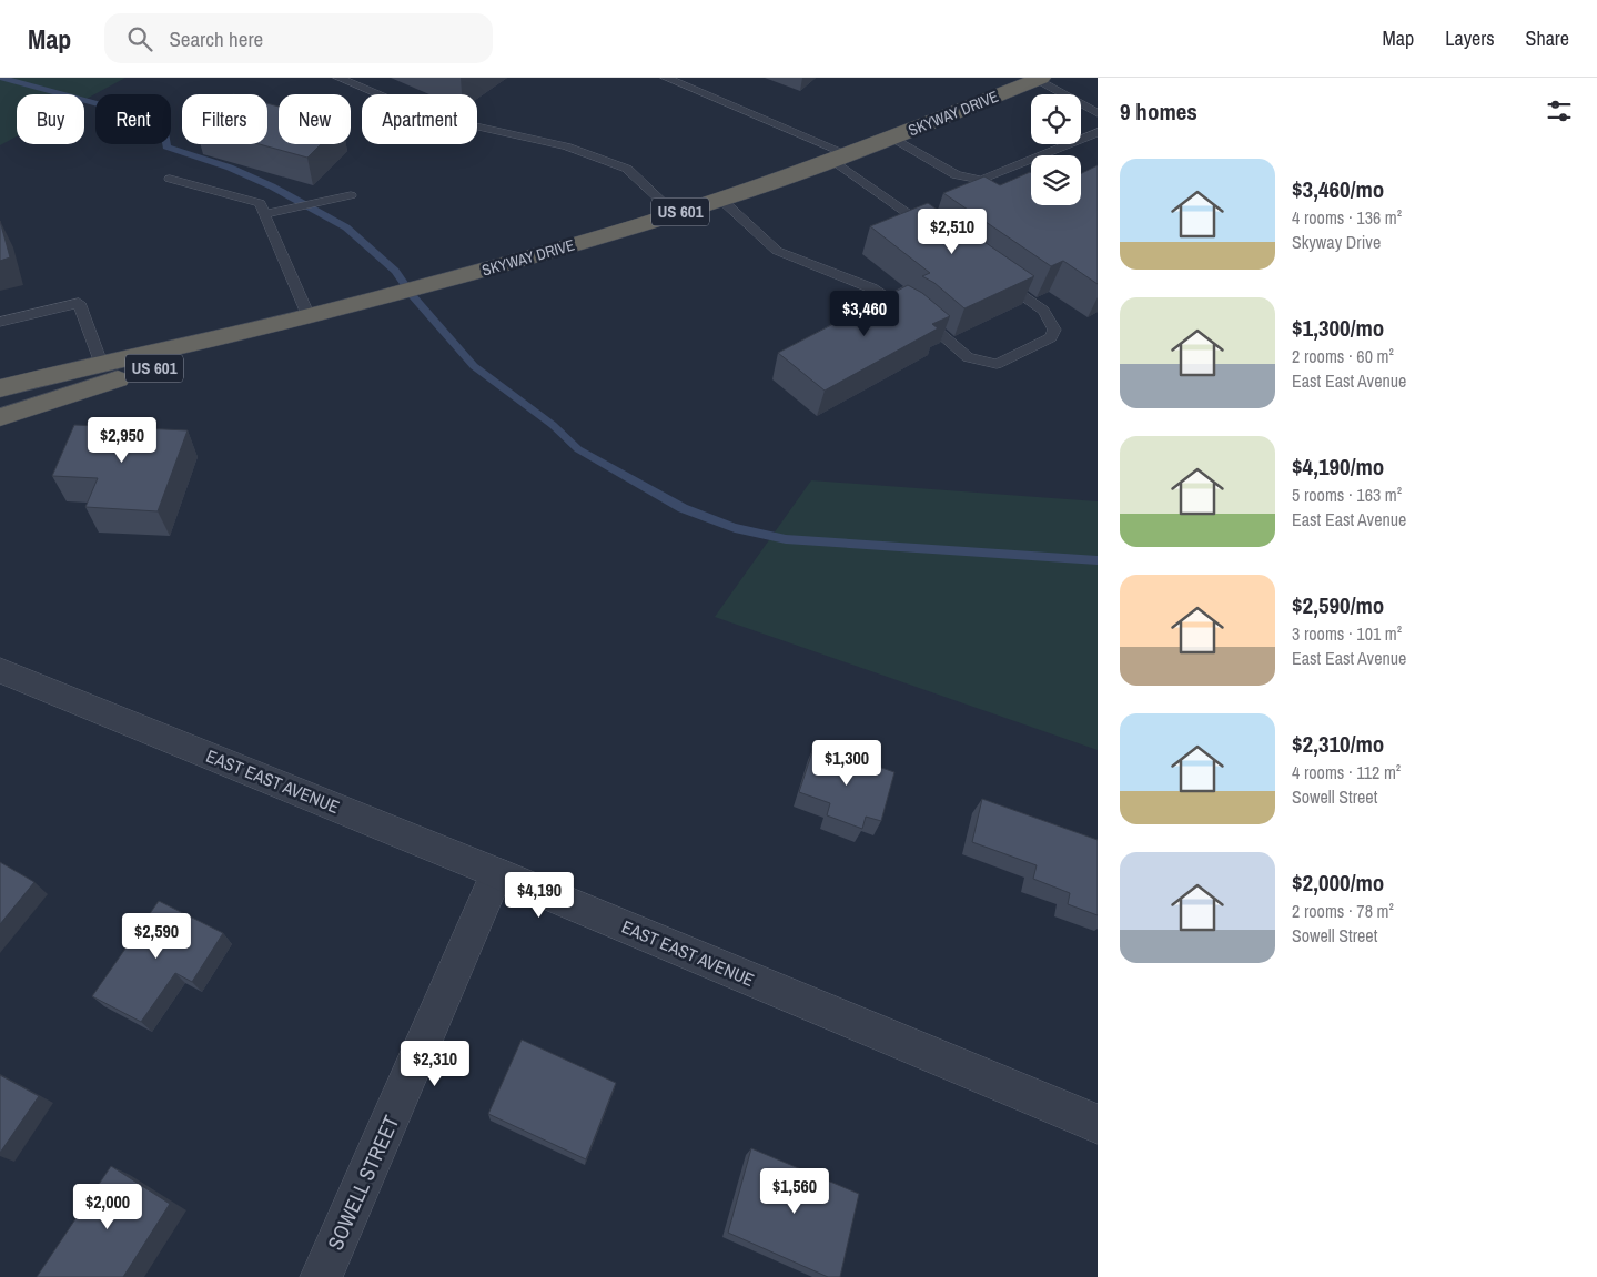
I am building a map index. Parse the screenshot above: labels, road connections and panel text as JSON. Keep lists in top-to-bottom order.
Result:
{
  "streets": {
    "highway": ["SKYWAY DRIVE", "US 601"],
    "street": ["EAST EAST AVENUE", "SOWELL STREET"]
  },
  "crossings": [
    ["SKYWAY DRIVE", "US 601"],
    ["EAST EAST AVENUE", "SOWELL STREET"]
  ],
  "page": {
    "header": "Map",
    "search": "Search here",
    "nav": ["Map", "Layers", "Share"],
    "heading": "9 homes",
    "chip": [
      "Buy",
      "Rent",
      "Filters",
      "New",
      "Apartment"
    ],
    "list": [
      {
        "name": "$3,460/mo",
        "note": "4 rooms · 136 m² · Skyway Drive"
      },
      {
        "name": "$1,300/mo",
        "note": "2 rooms · 60 m² · East East Avenue"
      },
      {
        "name": "$4,190/mo",
        "note": "5 rooms · 163 m² · East East Avenue"
      },
      {
        "name": "$2,590/mo",
        "note": "3 rooms · 101 m² · East East Avenue"
      },
      {
        "name": "$2,310/mo",
        "note": "4 rooms · 112 m² · Sowell Street"
      },
      {
        "name": "$2,000/mo",
        "note": "2 rooms · 78 m² · Sowell Street"
      }
    ],
    "price": [
      "$2,510",
      "$3,460",
      "$2,950",
      "$1,300",
      "$4,190",
      "$2,590",
      "$2,310",
      "$1,560",
      "$2,000"
    ]
  }
}
